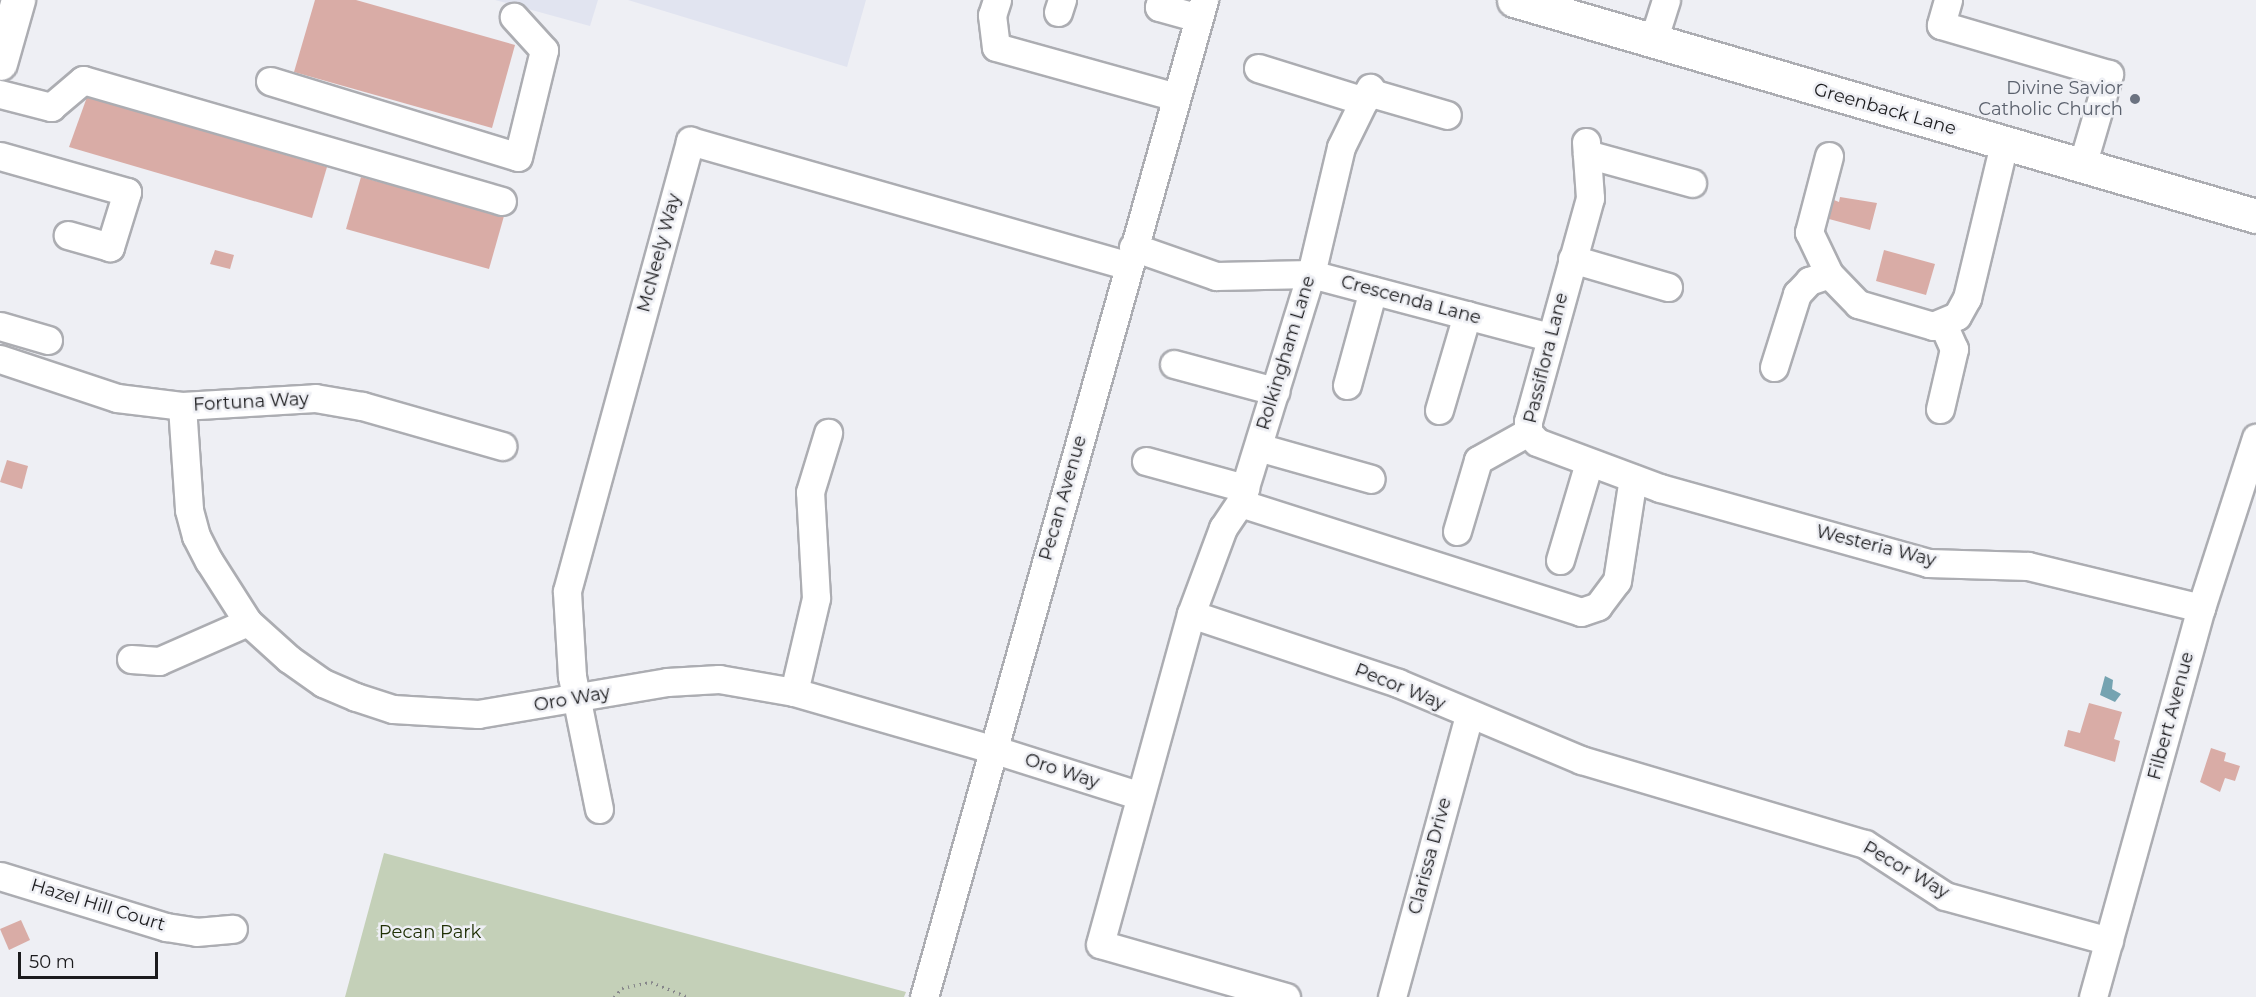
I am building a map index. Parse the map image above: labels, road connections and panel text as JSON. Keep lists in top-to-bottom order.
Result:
{
  "streets": {
    "main road": ["Greenback Lane"],
    "street": [
      "McNeely Way",
      "Crescenda Lane",
      "Rolkingham Lane",
      "Passiflora Lane",
      "Fortuna Way",
      "Pecan Avenue",
      "Westeria Way",
      "Pecor Way",
      "Oro Way",
      "Filbert Avenue",
      "Clarissa Drive",
      "Hazel Hill Court"
    ]
  },
  "crossings": [
    ["McNeely Way", "Crescenda Lane"],
    ["McNeely Way", "Pecan Avenue"],
    ["McNeely Way", "Oro Way"],
    ["Crescenda Lane", "Rolkingham Lane"],
    ["Crescenda Lane", "Passiflora Lane"],
    ["Crescenda Lane", "Pecan Avenue"],
    ["Rolkingham Lane", "Pecor Way"],
    ["Passiflora Lane", "Westeria Way"],
    ["Fortuna Way", "Oro Way"],
    ["Pecan Avenue", "Oro Way"],
    ["Westeria Way", "Filbert Avenue"],
    ["Pecor Way", "Filbert Avenue"],
    ["Pecor Way", "Clarissa Drive"]
  ],
  "parks": ["Pecan Park"],
  "places": ["Divine Savior Catholic Church"],
  "scale_bar": "50 m"
}
